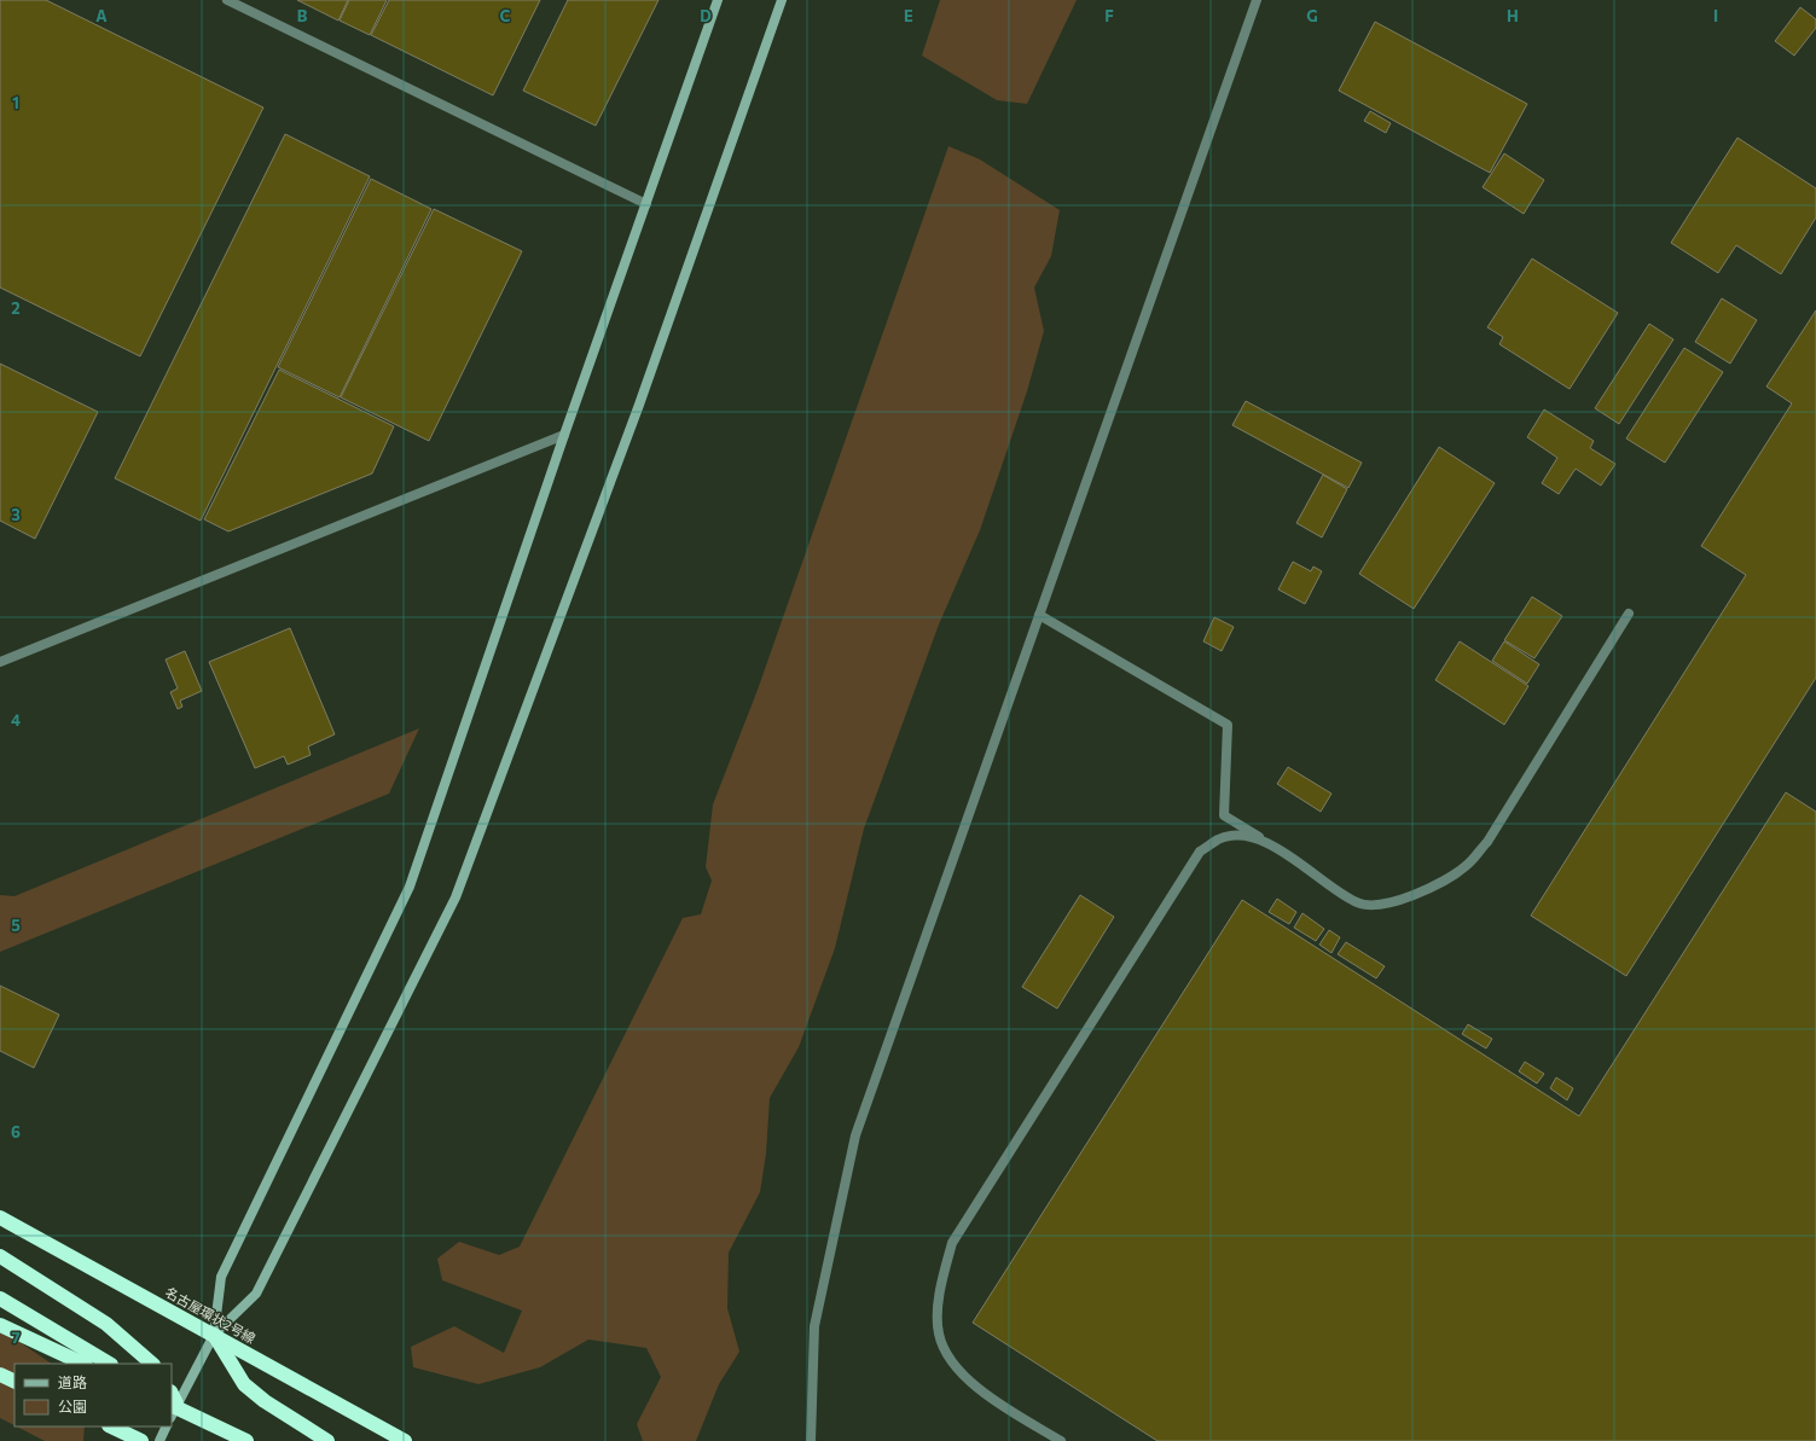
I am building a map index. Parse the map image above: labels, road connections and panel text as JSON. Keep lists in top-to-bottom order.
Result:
{
  "streets": {
    "highway": ["名古屋環状2号線"]
  },
  "legend": ["道路", "公園"],
  "grid": {
    "columns": [
      "A",
      "B",
      "C",
      "D",
      "E",
      "F",
      "G",
      "H",
      "I"
    ],
    "rows": [
      "1",
      "2",
      "3",
      "4",
      "5",
      "6",
      "7"
    ]
  }
}
